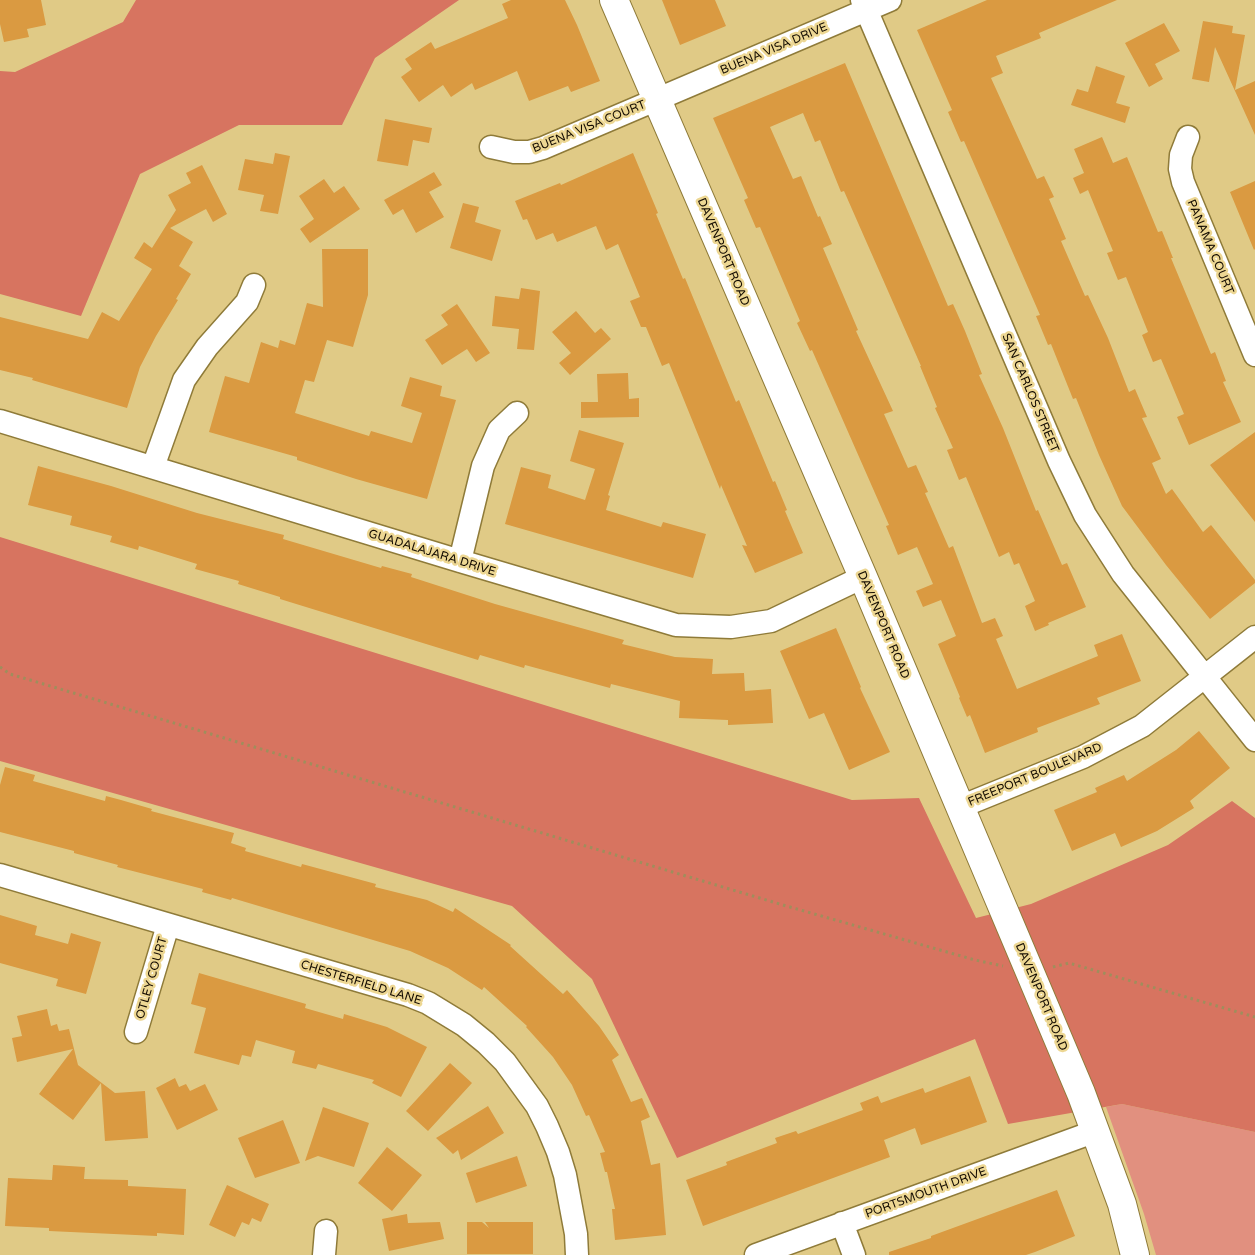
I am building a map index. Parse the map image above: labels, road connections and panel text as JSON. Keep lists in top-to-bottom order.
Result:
{
  "streets": {
    "street": [
      "BUENA VISA DRIVE",
      "BUENA VISA COURT",
      "PANAMA COURT",
      "DAVENPORT ROAD",
      "SAN CARLOS STREET",
      "GUADALAJARA DRIVE",
      "FREEPORT BOULEVARD",
      "OTLEY COURT",
      "CHESTERFIELD LANE",
      "PORTSMOUTH DRIVE"
    ]
  },
  "crossings": [
    ["BUENA VISA DRIVE", "BUENA VISA COURT"],
    ["BUENA VISA DRIVE", "DAVENPORT ROAD"],
    ["BUENA VISA DRIVE", "SAN CARLOS STREET"],
    ["BUENA VISA COURT", "DAVENPORT ROAD"],
    ["DAVENPORT ROAD", "GUADALAJARA DRIVE"],
    ["DAVENPORT ROAD", "FREEPORT BOULEVARD"],
    ["DAVENPORT ROAD", "PORTSMOUTH DRIVE"],
    ["SAN CARLOS STREET", "FREEPORT BOULEVARD"],
    ["OTLEY COURT", "CHESTERFIELD LANE"]
  ]
}
